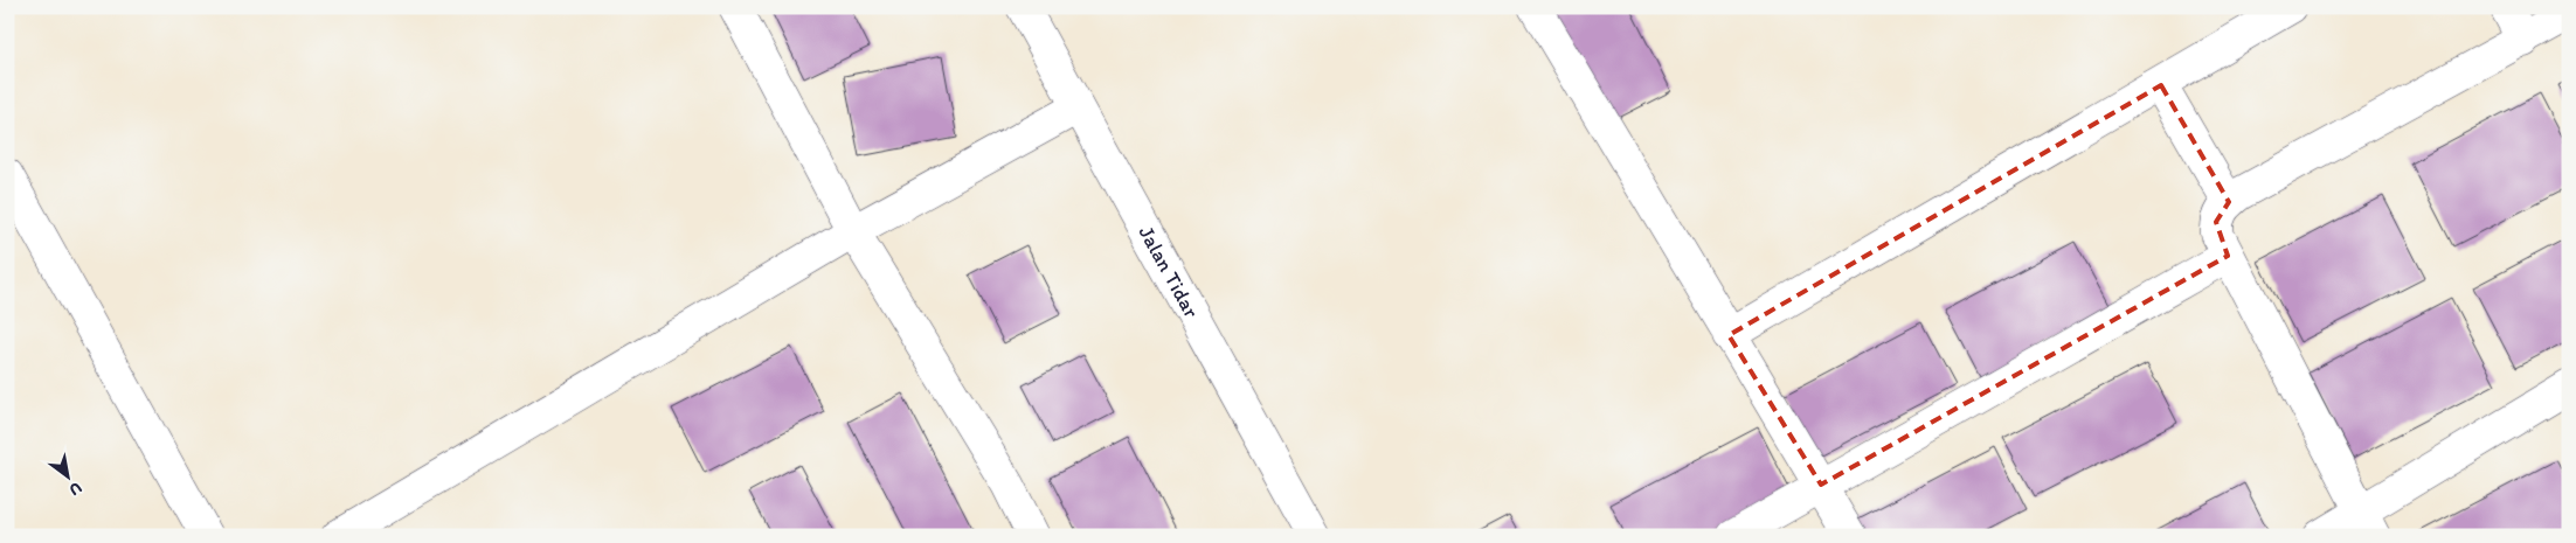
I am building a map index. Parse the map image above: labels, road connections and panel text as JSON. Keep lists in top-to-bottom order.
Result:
{
  "streets": {
    "street": ["Jalan Tidar"]
  },
  "north": "bottom right"
}
